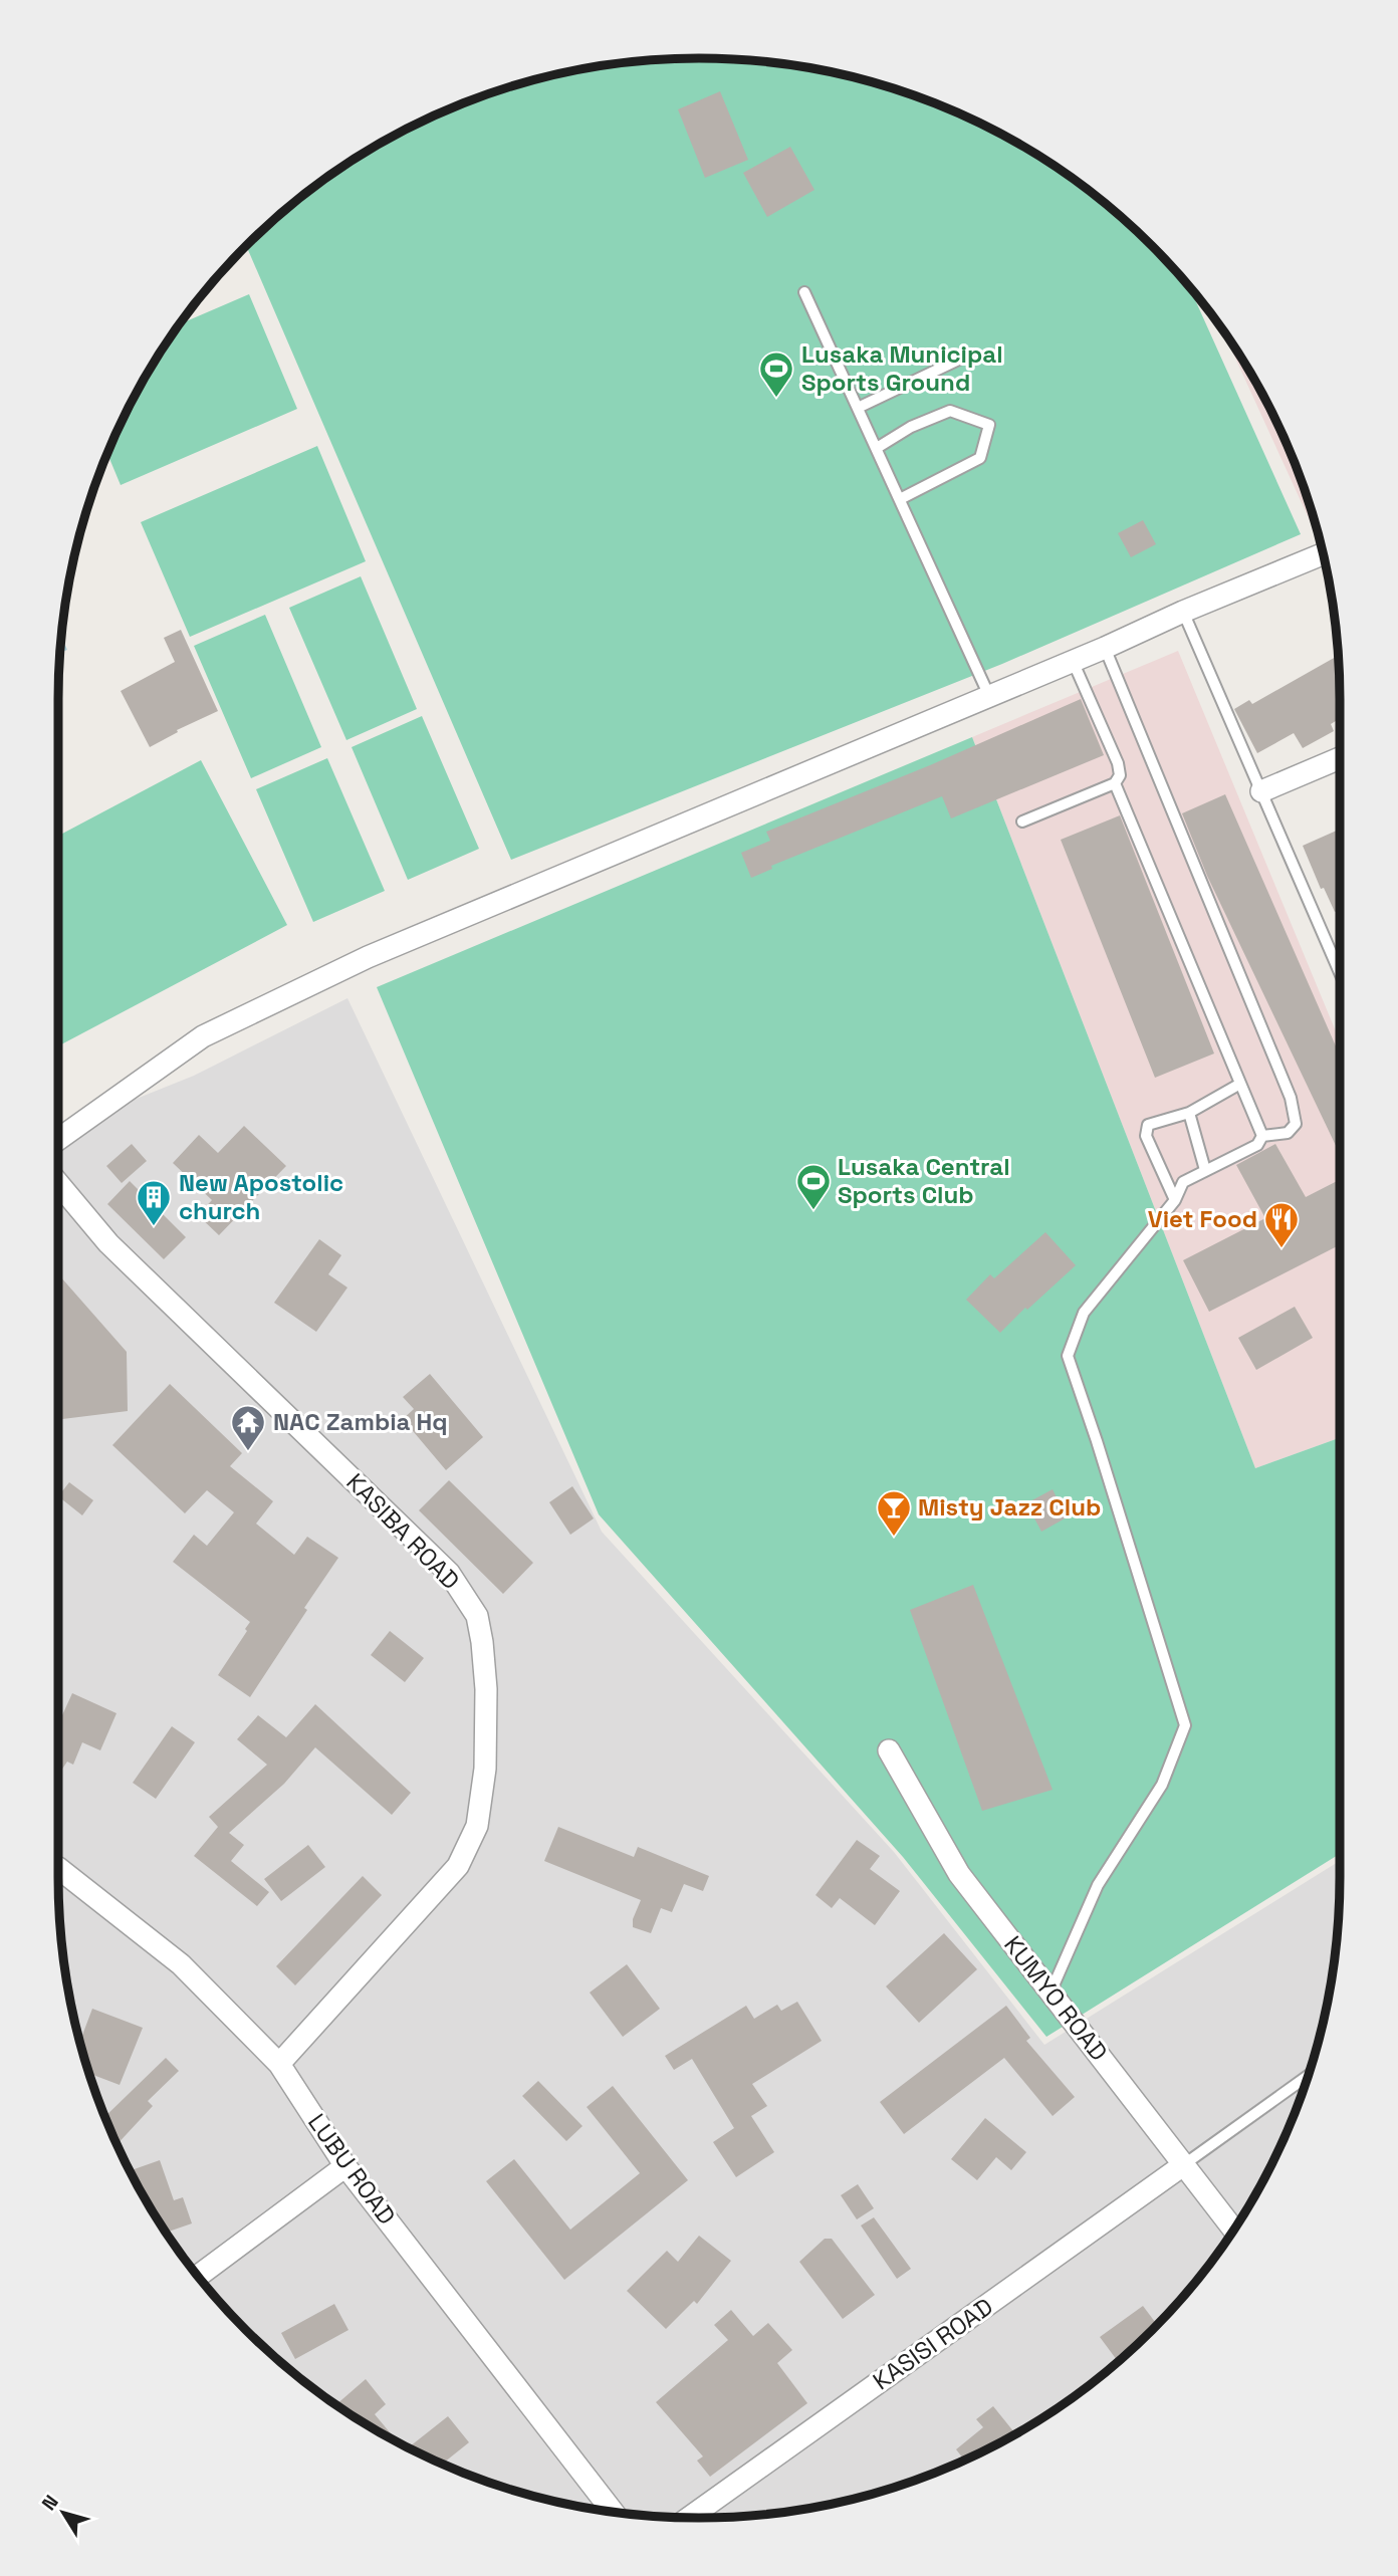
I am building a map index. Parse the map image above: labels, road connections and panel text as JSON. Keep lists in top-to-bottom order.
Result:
{
  "streets": {
    "street": [
      "KASIBA ROAD",
      "KUMYO ROAD",
      "LUBU ROAD",
      "KASISI ROAD"
    ]
  },
  "crossings": [
    ["KASIBA ROAD", "LUBU ROAD"],
    ["KUMYO ROAD", "KASISI ROAD"]
  ],
  "places": {
    "sports": ["Lusaka Municipal Sports Ground", "Lusaka Central Sports Club"],
    "building": ["New Apostolic church"],
    "restaurant": ["Viet Food"],
    "temple": ["NAC Zambia Hq"],
    "bar": ["Misty Jazz Club"]
  },
  "north": "top left"
}
